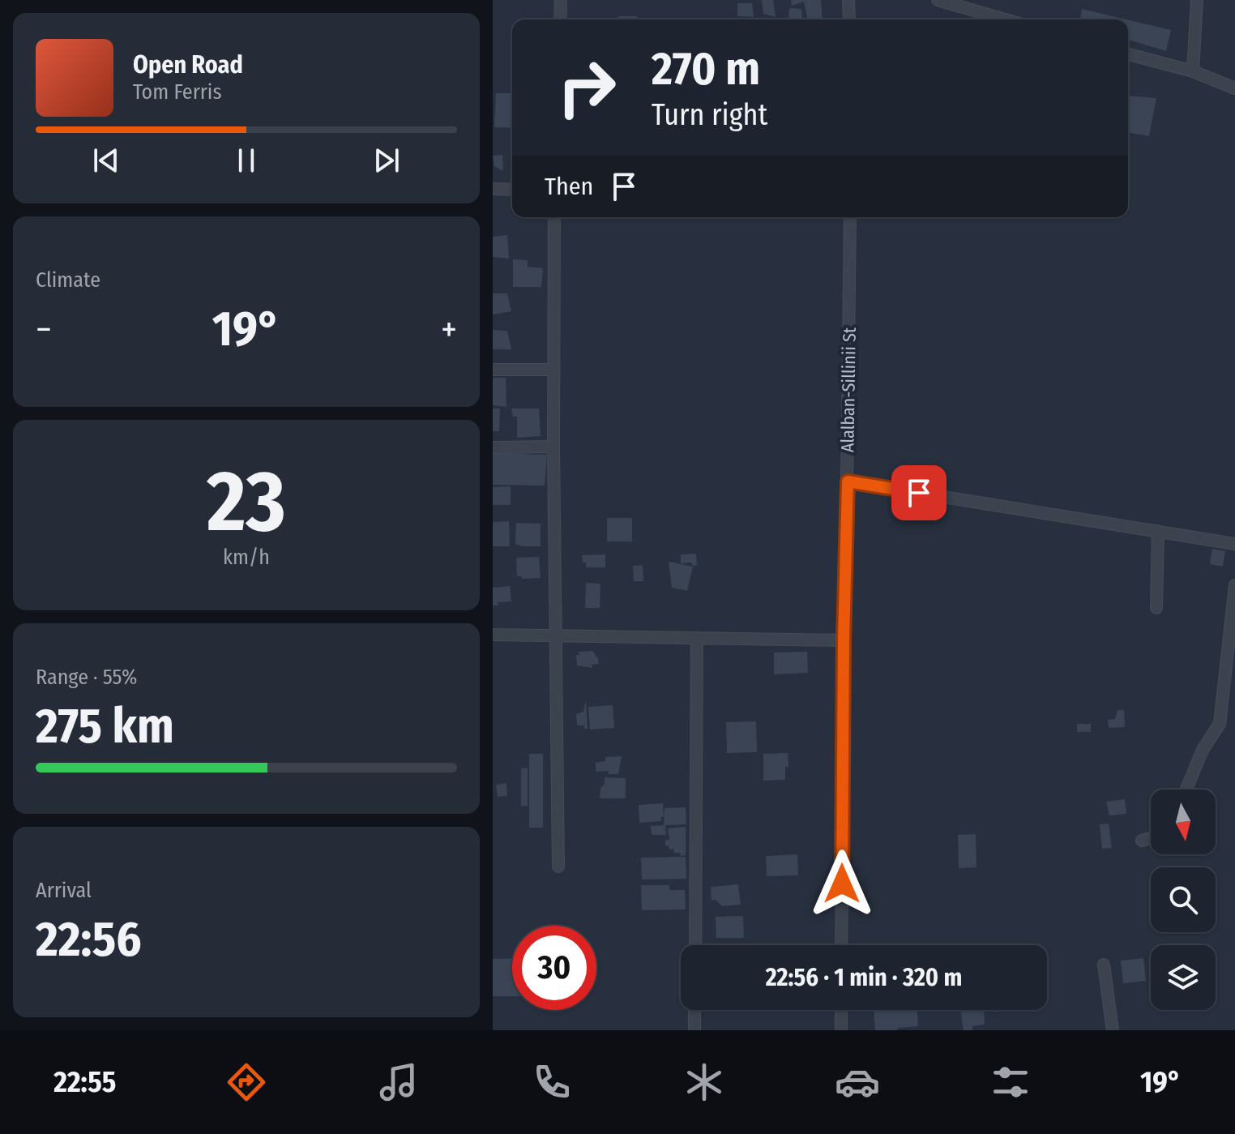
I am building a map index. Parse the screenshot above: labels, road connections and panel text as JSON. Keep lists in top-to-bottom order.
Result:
{
  "streets": {
    "street": ["Alalban-Sillinii St"]
  },
  "north": "bottom",
  "page": {
    "turn": ["270 m", "Turn right"],
    "song": ["Open Road", "Tom Ferris"],
    "then": "Then",
    "tile": [
      "Climate",
      ["23", "km/h"],
      ["Range · 55%", "275 km"],
      ["Arrival", "22:56"]
    ],
    "heat": ["−", "19°", "+"],
    "limit": "30",
    "trip": "22:56 · 1 min · 320 m",
    "tabs": ["22:55", "19°"]
  }
}
